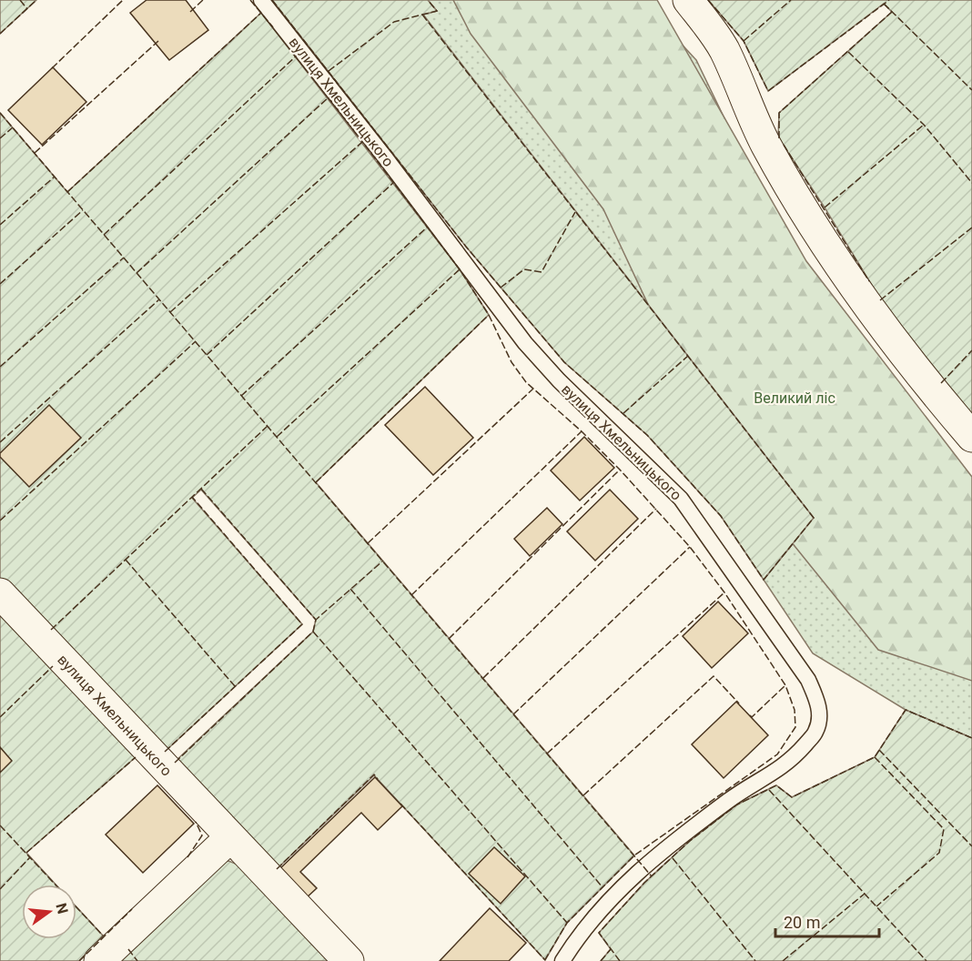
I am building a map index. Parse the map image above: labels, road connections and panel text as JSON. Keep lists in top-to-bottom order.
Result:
{
  "streets": {
    "street": ["вулиця Хмельницького"]
  },
  "parks": ["Великий ліс"],
  "scale_bar": "20 m",
  "north": "right"
}
